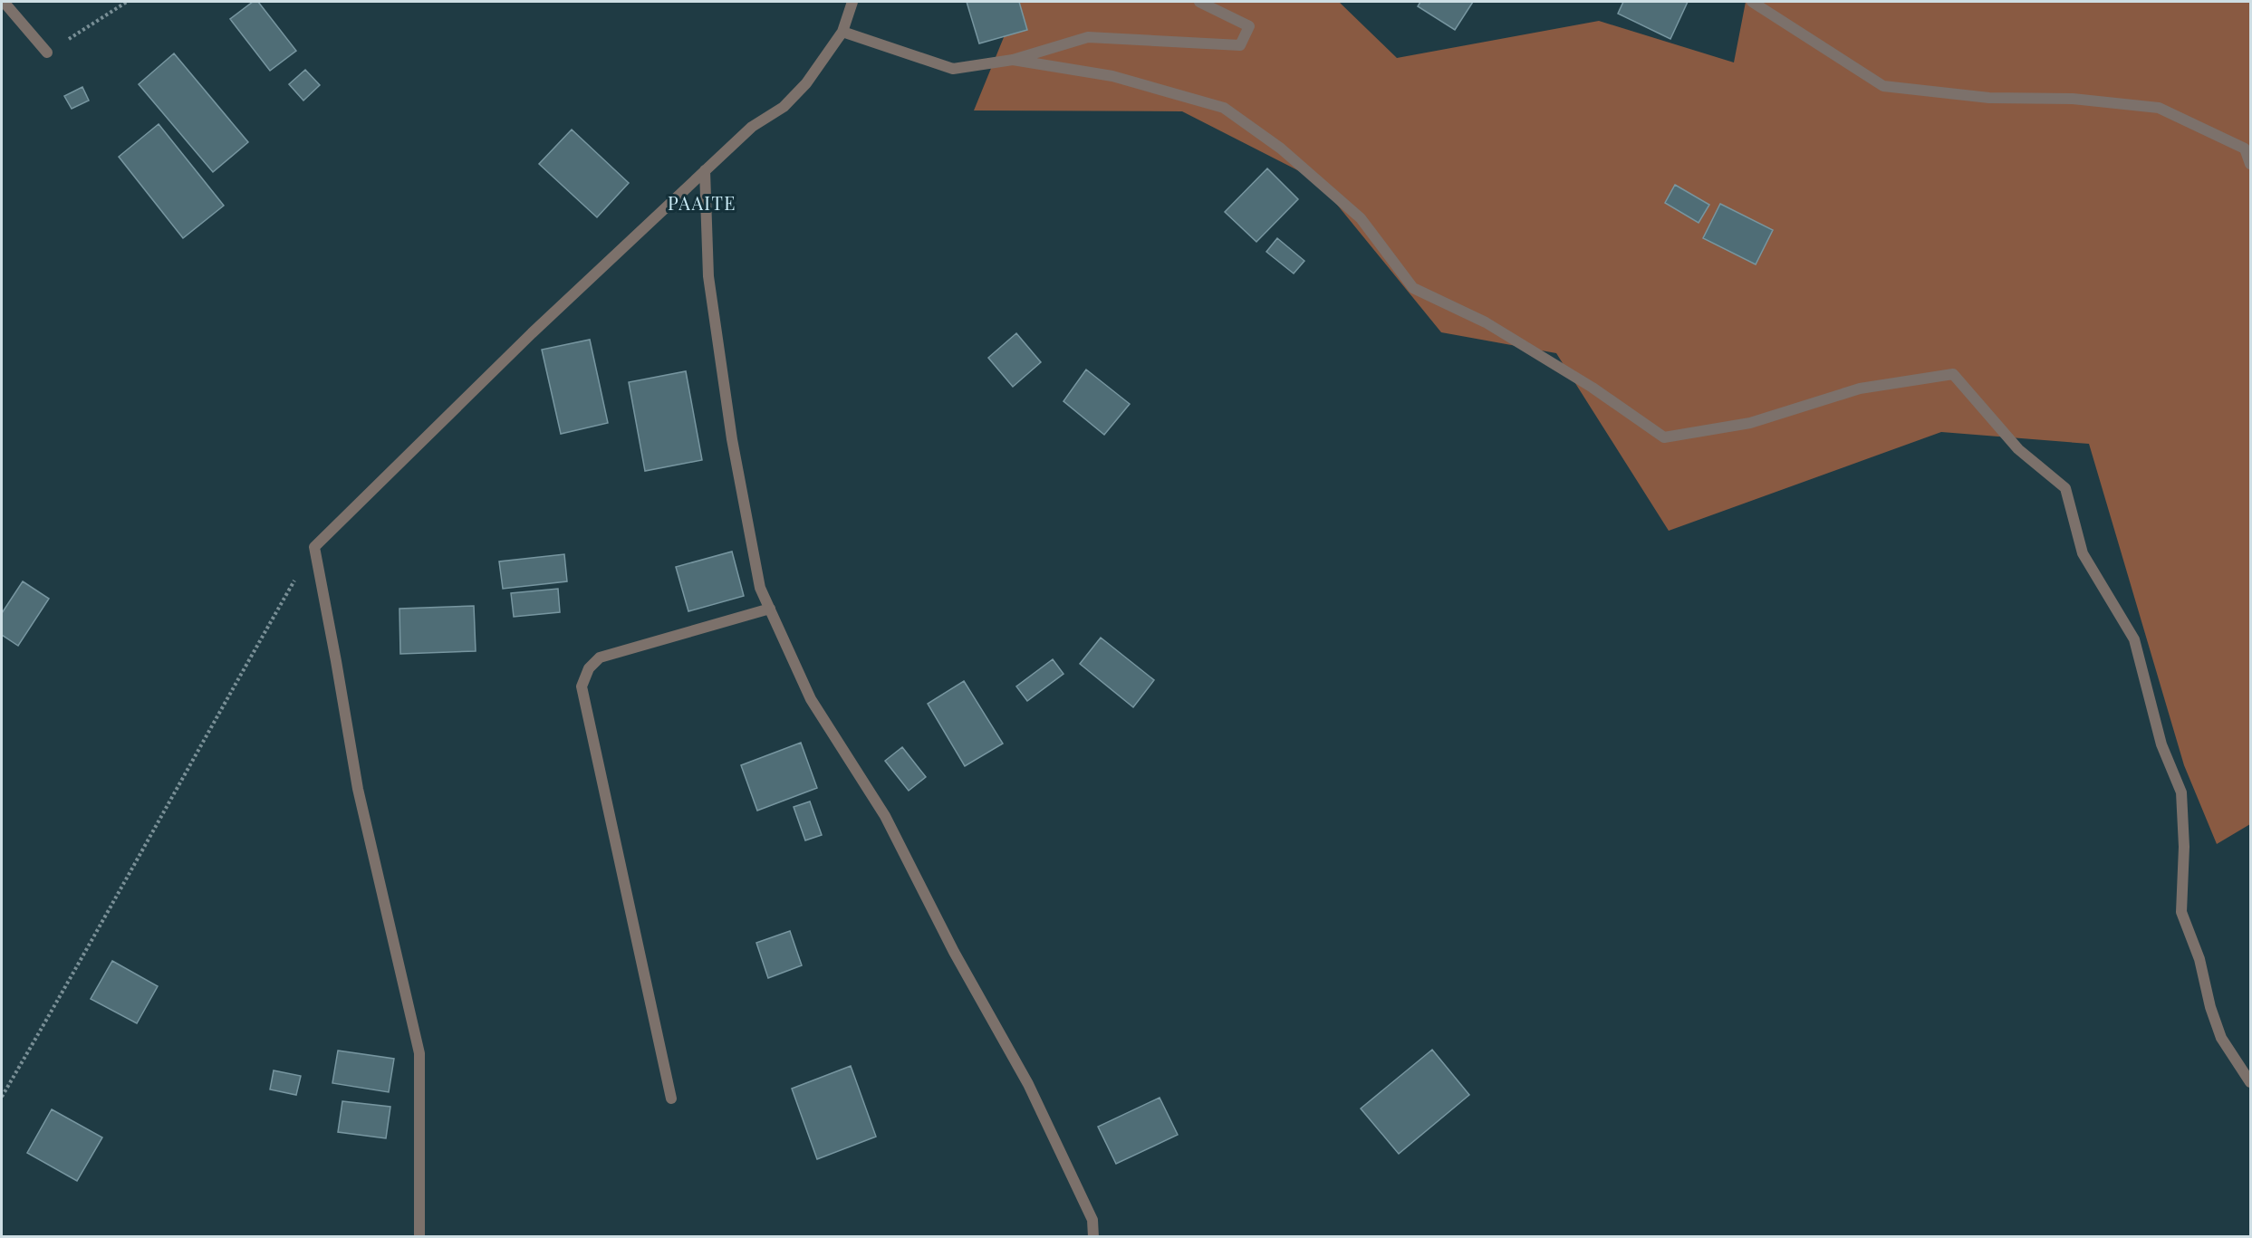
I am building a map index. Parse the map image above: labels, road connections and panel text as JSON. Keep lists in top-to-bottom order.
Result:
{
  "districts": ["PAAITE"]
}
